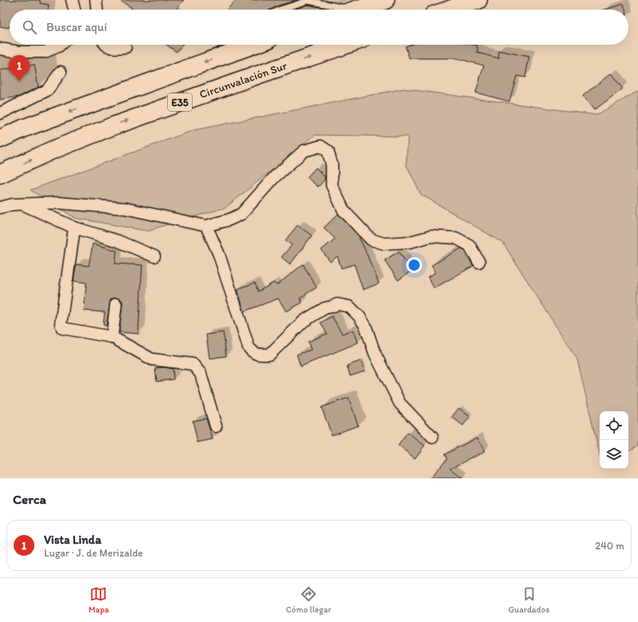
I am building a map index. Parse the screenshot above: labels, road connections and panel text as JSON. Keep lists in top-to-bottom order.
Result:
{
  "streets": {
    "highway": ["Circunvalación Sur", "E35"]
  },
  "page": {
    "search": "Buscar aquí",
    "pins": "1",
    "heading": "Cerca",
    "list": [
      {
        "mark": "1",
        "name": "Vista Linda",
        "note": "Lugar · J. de Merizalde",
        "value": "240 m"
      }
    ],
    "nav": ["Mapa", "Cómo llegar", "Guardados"]
  }
}
